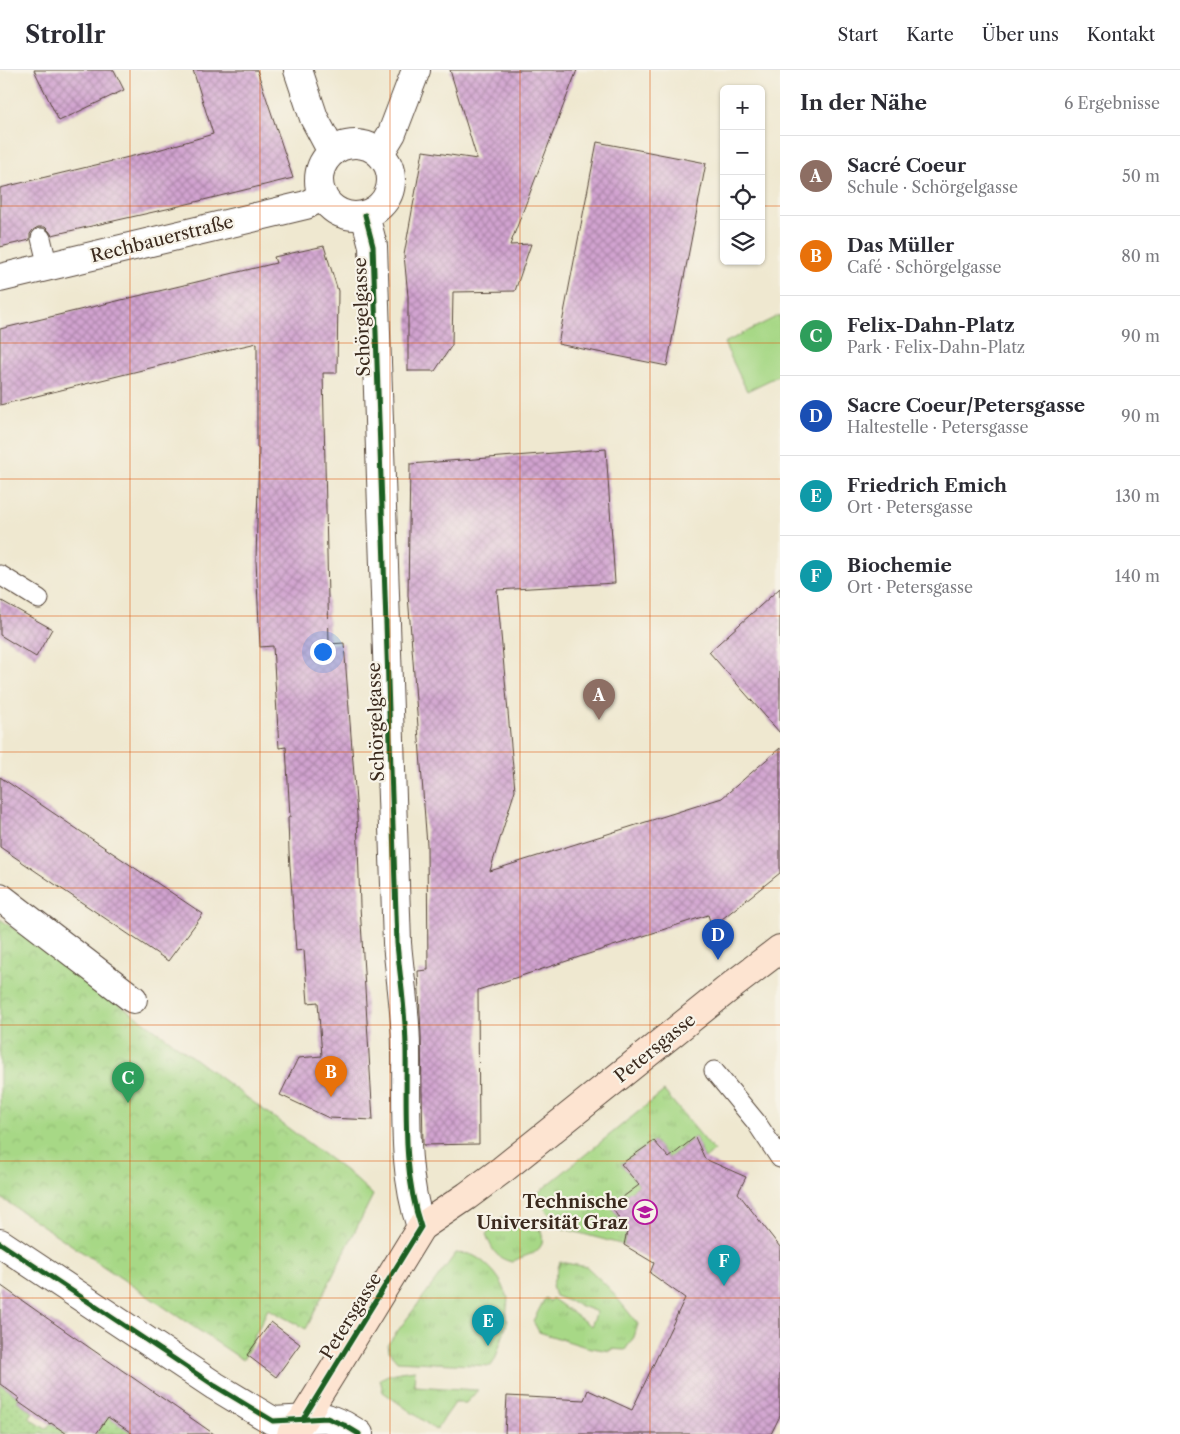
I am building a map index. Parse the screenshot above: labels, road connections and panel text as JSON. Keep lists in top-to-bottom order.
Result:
{
  "streets": {
    "main road": ["Petersgasse"],
    "street": ["Rechbauerstraße", "Schörgelgasse"]
  },
  "crossings": [
    ["Rechbauerstraße", "Schörgelgasse"],
    ["Schörgelgasse", "Petersgasse"]
  ],
  "places": {
    "school or university": ["Technische Universität Graz"]
  },
  "page": {
    "header": "Strollr",
    "nav": [
      "Start",
      "Karte",
      "Über uns",
      "Kontakt"
    ],
    "heading": ["In der Nähe", "6 Ergebnisse"],
    "map_buttons": ["+", "−"],
    "list": [
      {
        "mark": "A",
        "name": "Sacré Coeur",
        "note": "Schule · Schörgelgasse",
        "value": "50 m"
      },
      {
        "mark": "B",
        "name": "Das Müller",
        "note": "Café · Schörgelgasse",
        "value": "80 m"
      },
      {
        "mark": "C",
        "name": "Felix-Dahn-Platz",
        "note": "Park · Felix-Dahn-Platz",
        "value": "90 m"
      },
      {
        "mark": "D",
        "name": "Sacre Coeur/Petersgasse",
        "note": "Haltestelle · Petersgasse",
        "value": "90 m"
      },
      {
        "mark": "E",
        "name": "Friedrich Emich",
        "note": "Ort · Petersgasse",
        "value": "130 m"
      },
      {
        "mark": "F",
        "name": "Biochemie",
        "note": "Ort · Petersgasse",
        "value": "140 m"
      }
    ],
    "pins": [
      "A",
      "D",
      "B",
      "C",
      "F",
      "E"
    ]
  }
}
